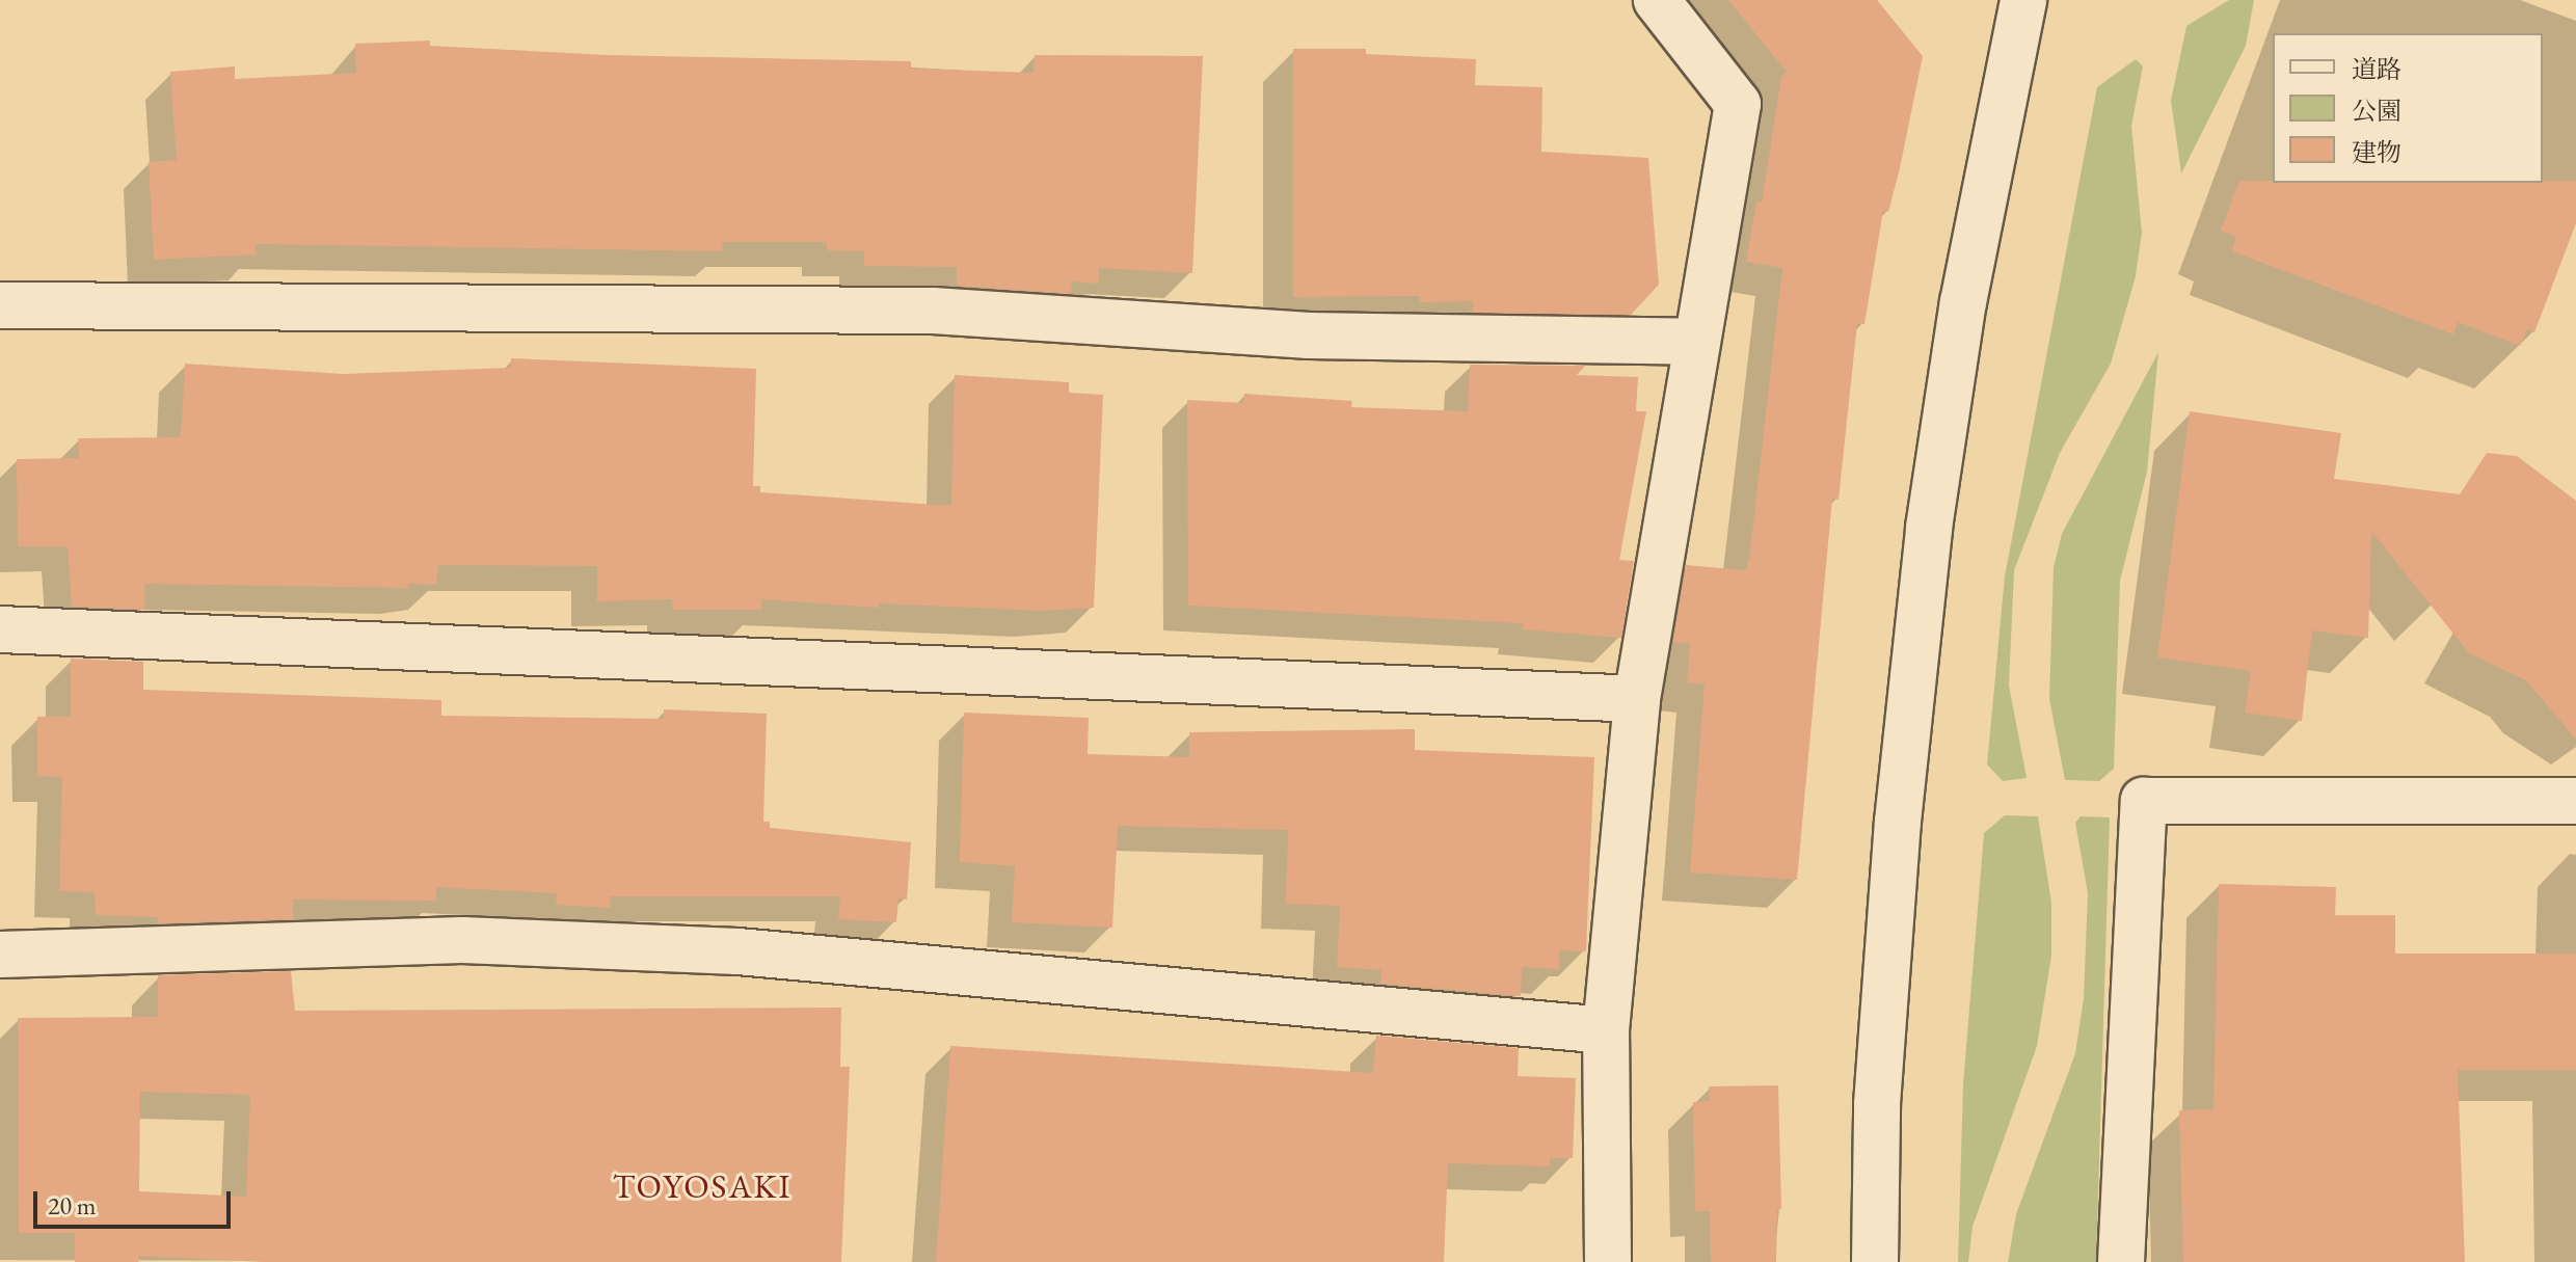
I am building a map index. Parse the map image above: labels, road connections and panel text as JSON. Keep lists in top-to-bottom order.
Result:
{
  "districts": ["TOYOSAKI"],
  "legend": ["道路", "公園", "建物"],
  "scale_bar": "20 m"
}
